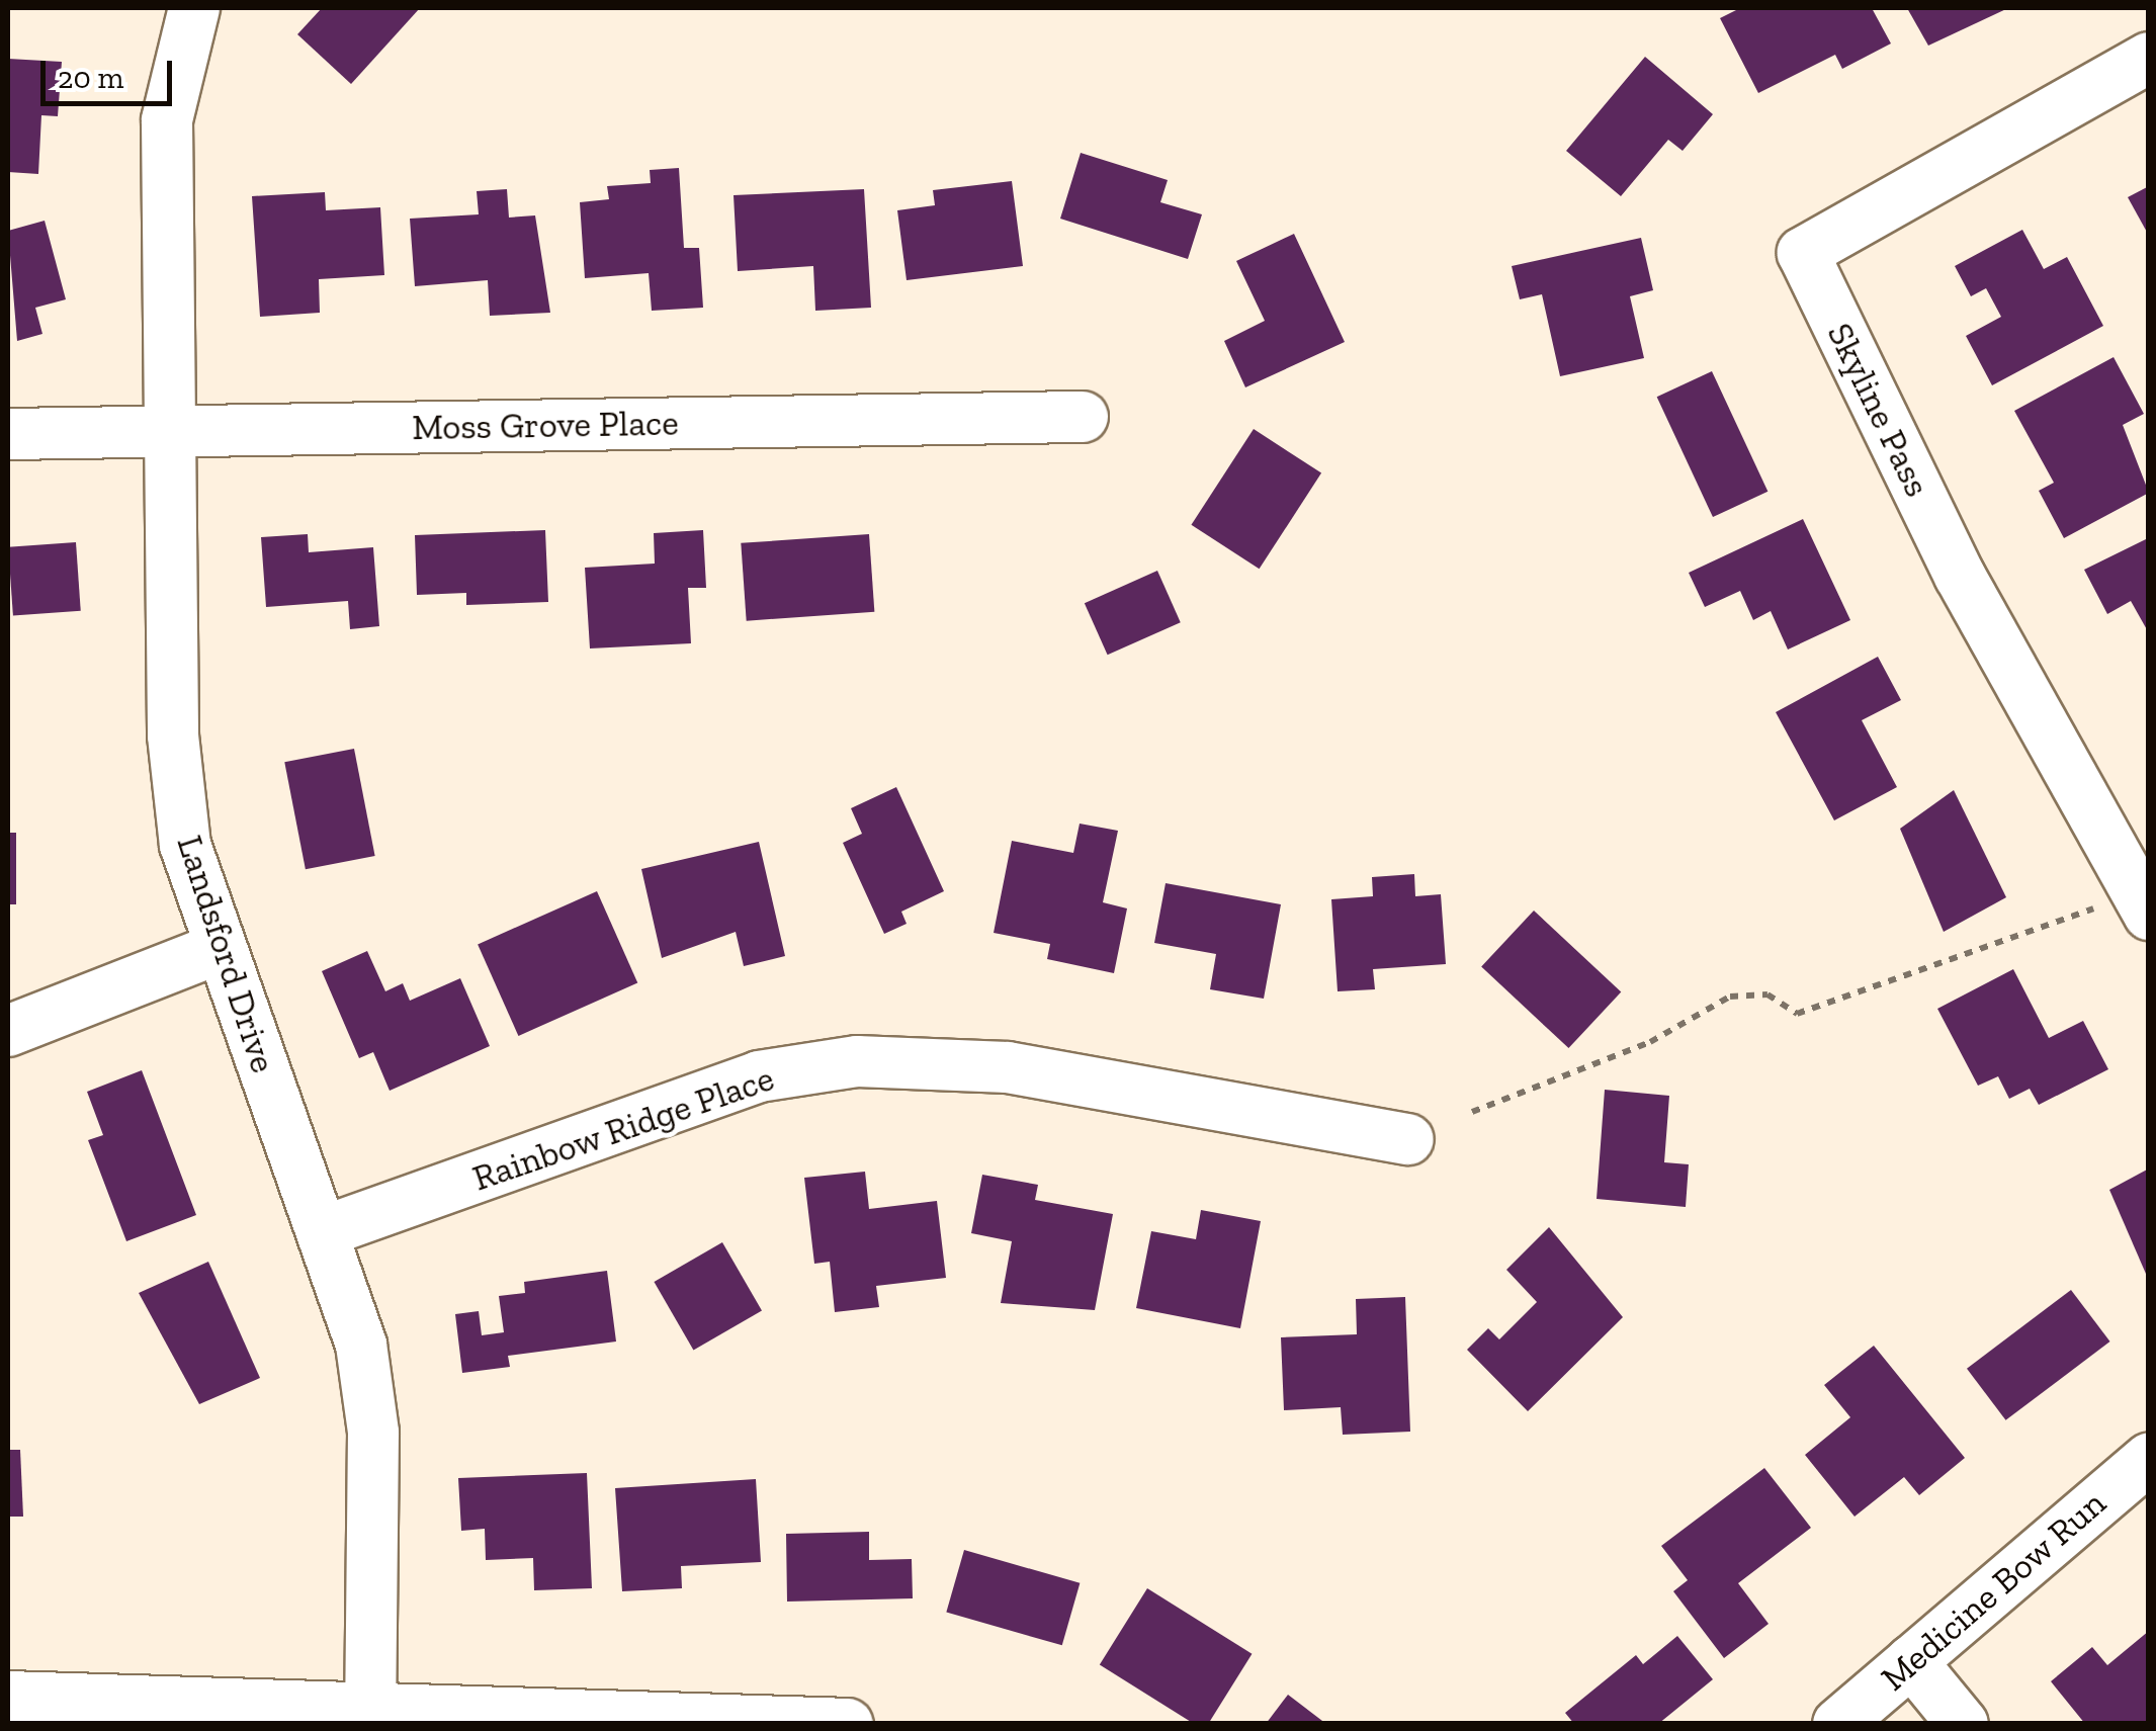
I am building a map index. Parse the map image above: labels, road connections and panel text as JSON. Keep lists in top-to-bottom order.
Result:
{
  "streets": {
    "street": [
      "Skyline Pass",
      "Moss Grove Place",
      "Landsford Drive",
      "Rainbow Ridge Place",
      "Medicine Bow Run"
    ]
  },
  "crossings": [
    ["Moss Grove Place", "Landsford Drive"],
    ["Landsford Drive", "Rainbow Ridge Place"]
  ],
  "scale_bar": "20 m"
}
